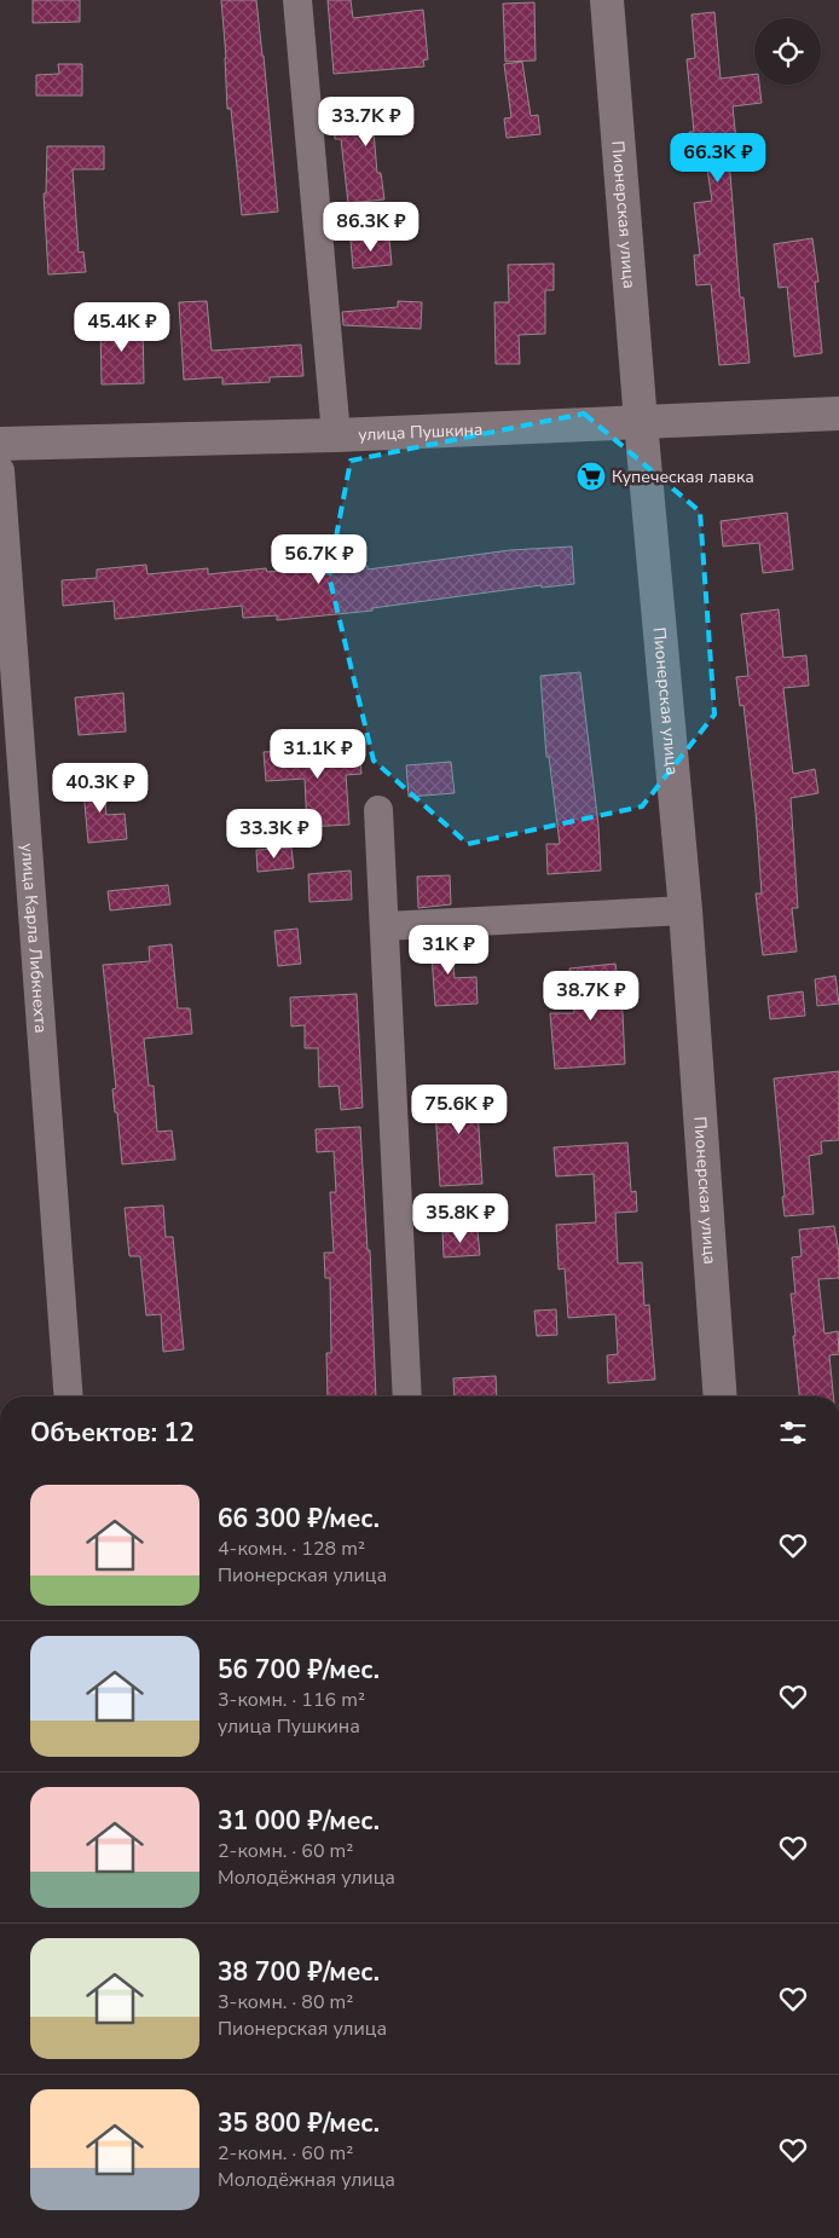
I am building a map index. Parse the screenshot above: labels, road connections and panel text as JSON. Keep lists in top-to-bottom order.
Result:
{
  "streets": {
    "street": ["Пионерская улица", "улица Пушкина", "улица Карла Либкнехта"]
  },
  "crossings": [
    ["Пионерская улица", "улица Пушкина"]
  ],
  "places": {
    "supermarket": ["Купеческая лавка"]
  },
  "page": {
    "price": [
      "33.7K ₽",
      "66.3K ₽",
      "86.3K ₽",
      "45.4K ₽",
      "56.7K ₽",
      "31.1K ₽",
      "40.3K ₽",
      "33.3K ₽",
      "31K ₽",
      "38.7K ₽",
      "75.6K ₽",
      "35.8K ₽"
    ],
    "heading": "Объектов: 12",
    "list": [
      {
        "name": "66 300 ₽/мес.",
        "note": "4-комн. · 128 m² · Пионерская улица"
      },
      {
        "name": "56 700 ₽/мес.",
        "note": "3-комн. · 116 m² · улица Пушкина"
      },
      {
        "name": "31 000 ₽/мес.",
        "note": "2-комн. · 60 m² · Молодёжная улица"
      },
      {
        "name": "38 700 ₽/мес.",
        "note": "3-комн. · 80 m² · Пионерская улица"
      },
      {
        "name": "35 800 ₽/мес.",
        "note": "2-комн. · 60 m² · Молодёжная улица"
      }
    ]
  }
}
